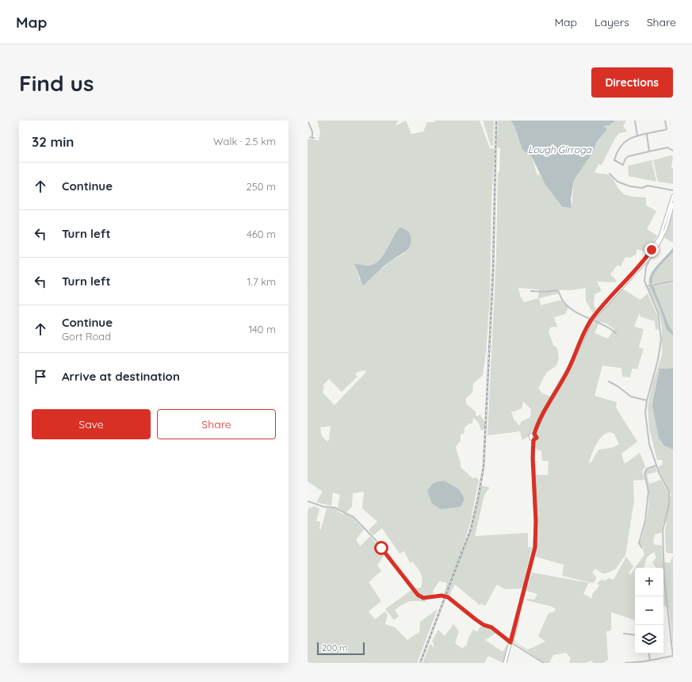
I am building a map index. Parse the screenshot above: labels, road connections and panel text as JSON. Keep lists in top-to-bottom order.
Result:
{
  "water": ["Lough Girroga"],
  "scale_bar": "200 m",
  "page": {
    "header": "Map",
    "nav": ["Map", "Layers", "Share"],
    "buttons": [
      "Directions",
      ["Save", "Share"]
    ],
    "title": "Find us",
    "heading": ["32 min", "Walk · 2.5 km"],
    "list": [
      ["Continue", "250 m"],
      ["Turn left", "460 m"],
      ["Turn left", "1.7 km"],
      ["Continue", "Gort Road", "140 m"],
      "Arrive at destination"
    ],
    "map_buttons": ["+", "−"],
    "scale": "200 m"
  }
}
